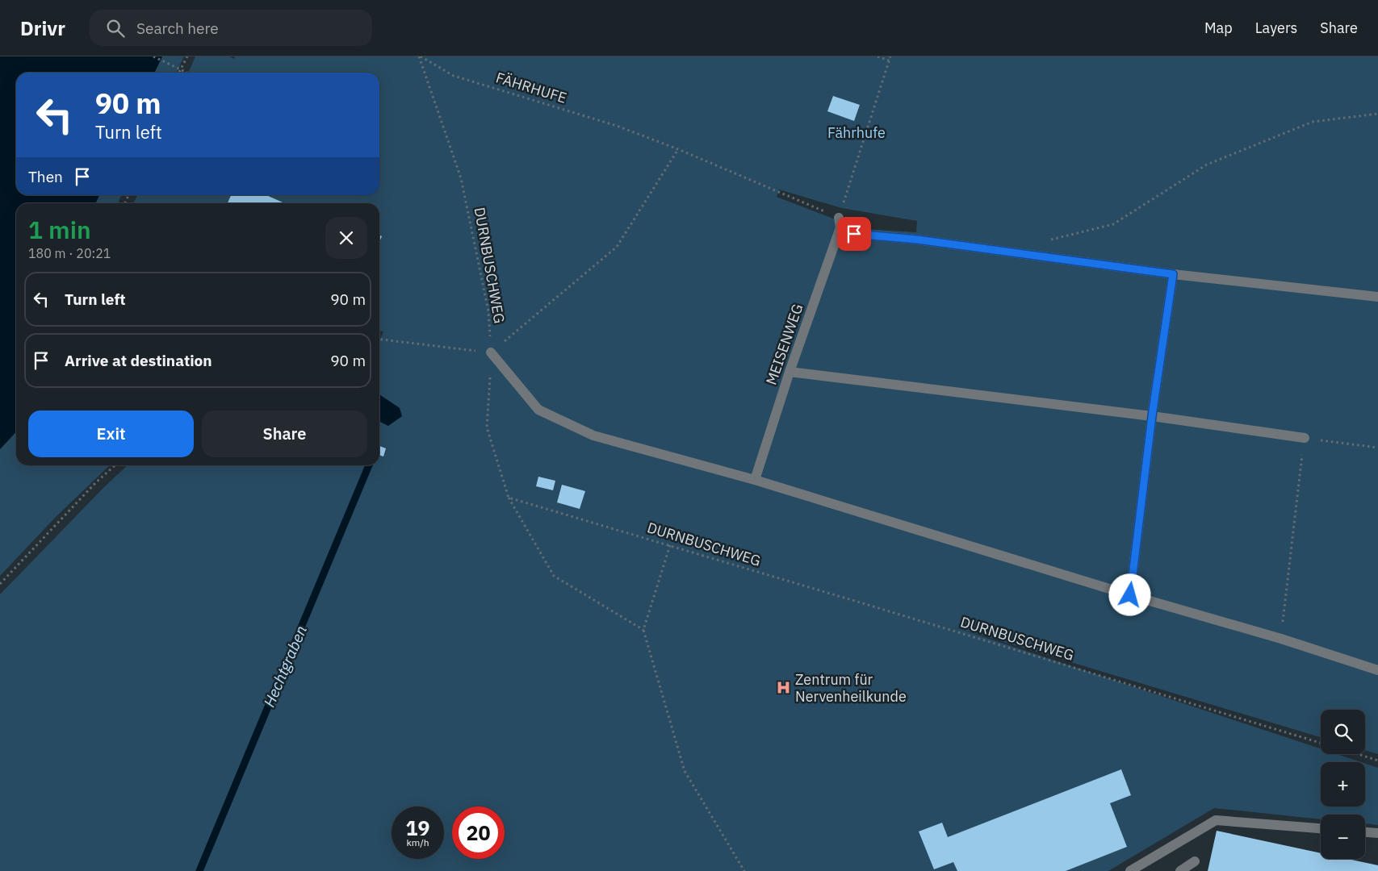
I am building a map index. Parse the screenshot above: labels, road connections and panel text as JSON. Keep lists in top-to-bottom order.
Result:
{
  "streets": {
    "lane": ["MEISENWEG"],
    "path": ["FÄHRHUFE", "DURNBUSCHWEG"]
  },
  "crossings": [
    ["FÄHRHUFE", "DURNBUSCHWEG"],
    ["FÄHRHUFE", "MEISENWEG"]
  ],
  "water": ["Hechtgraben"],
  "parks": ["Fährhufe"],
  "places": {
    "hospital": ["Zentrum für Nervenheilkunde"]
  },
  "page": {
    "header": "Drivr",
    "search": "Search here",
    "nav": ["Map", "Layers", "Share"],
    "turn": ["90 m", "Turn left"],
    "then": "Then",
    "heading": ["1 min", "180 m · 20:21"],
    "list": [
      {
        "name": "Turn left",
        "value": "90 m"
      },
      {
        "name": "Arrive at destination",
        "value": "90 m"
      }
    ],
    "buttons": ["Exit", "Share"],
    "map_buttons": ["+", "−"],
    "speed": "19 km/h",
    "limit": "20"
  }
}
